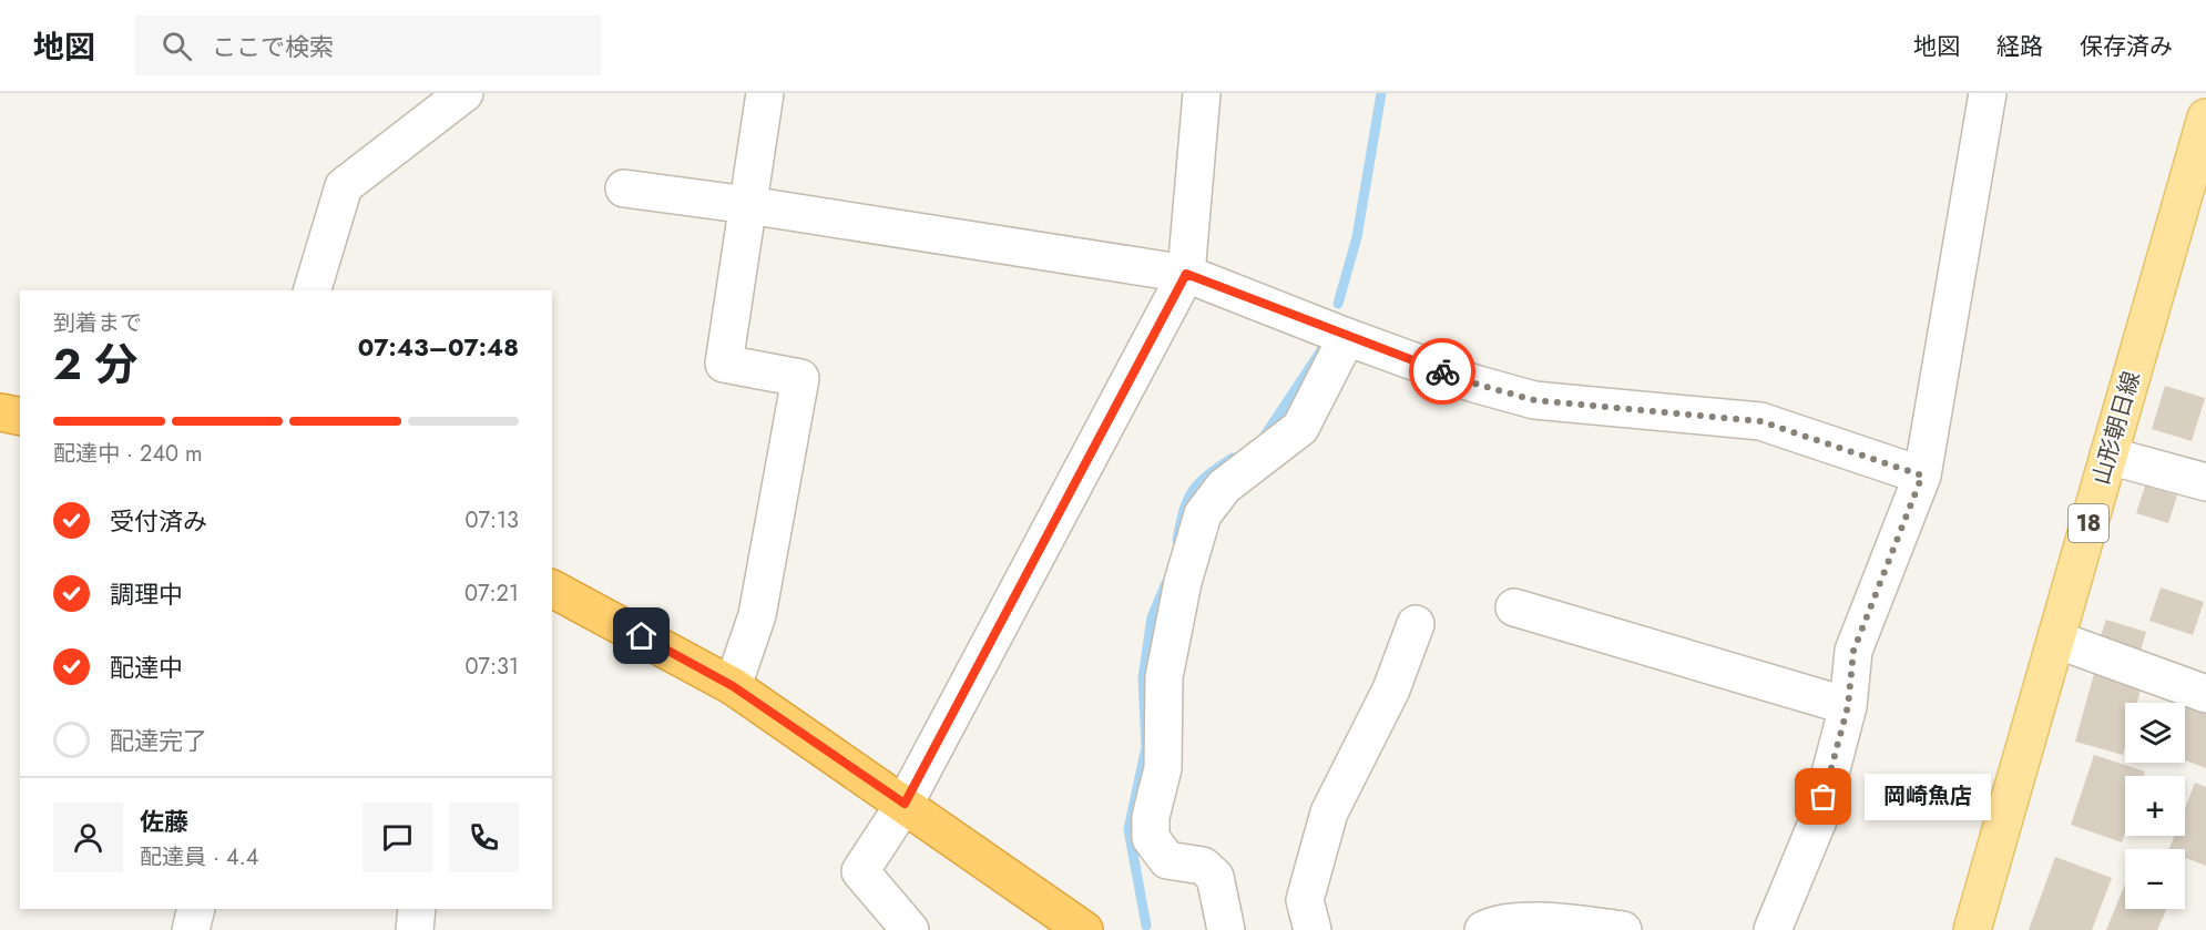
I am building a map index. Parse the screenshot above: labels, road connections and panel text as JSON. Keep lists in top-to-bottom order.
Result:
{
  "streets": {
    "main road": ["山形朝日線", "18"]
  },
  "places": ["岡崎魚店"],
  "page": {
    "header": "地図",
    "search": "ここで検索",
    "nav": ["地図", "経路", "保存済み"],
    "heading": ["2 分", "到着まで", "07:43–07:48"],
    "panel": ["佐藤", "配達員 · 4.4"],
    "bar": "配達中 · 240 m",
    "list": [
      ["受付済み", "07:13"],
      ["調理中", "07:21"],
      ["配達中", "07:31"],
      "配達完了"
    ],
    "map_buttons": ["+", "−"],
    "bubble": "岡崎魚店"
  }
}
